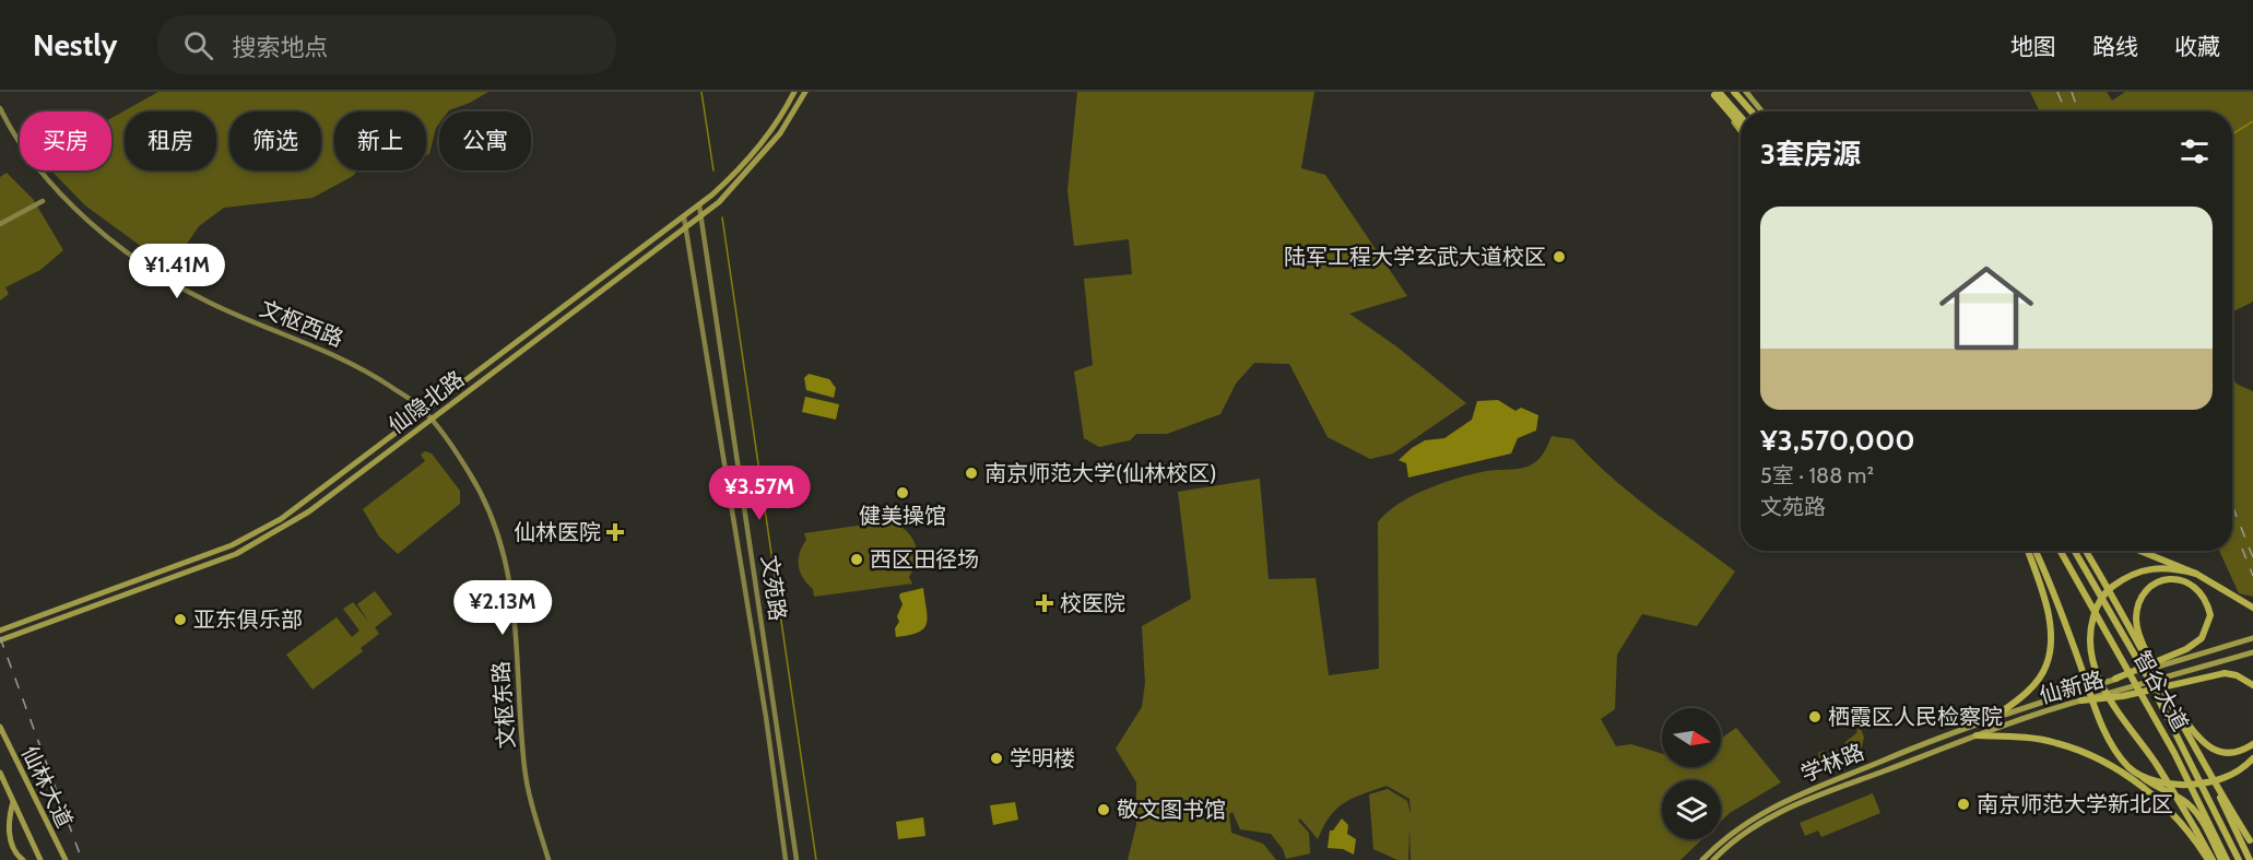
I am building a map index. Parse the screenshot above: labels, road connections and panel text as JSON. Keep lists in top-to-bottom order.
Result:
{
  "streets": {
    "highway": ["智谷大道"],
    "main road": [
      "文枢西路",
      "仙隐北路",
      "文苑路",
      "仙新路",
      "文枢东路",
      "学林路",
      "仙林大道"
    ]
  },
  "crossings": [
    ["文枢西路", "仙隐北路"],
    ["文枢西路", "文枢东路"],
    ["仙隐北路", "文苑路"],
    ["仙隐北路", "文枢东路"],
    ["仙新路", "学林路"]
  ],
  "places": {
    "other": [
      "陆军工程大学玄武大道校区",
      "南京师范大学(仙林校区)",
      "健美操馆",
      "西区田径场",
      "亚东俱乐部",
      "栖霞区人民检察院",
      "学明楼",
      "南京师范大学新北区",
      "敬文图书馆"
    ],
    "health": ["仙林医院", "校医院"]
  },
  "north": "right",
  "page": {
    "header": "Nestly",
    "search": "搜索地点",
    "nav": ["地图", "路线", "收藏"],
    "chip": [
      "买房",
      "租房",
      "筛选",
      "新上",
      "公寓"
    ],
    "heading": "3套房源",
    "list": [
      {
        "name": "¥3,570,000",
        "note": "5室 · 188 m² · 文苑路"
      }
    ],
    "price": ["¥1.41M", "¥3.57M", "¥2.13M"]
  }
}
